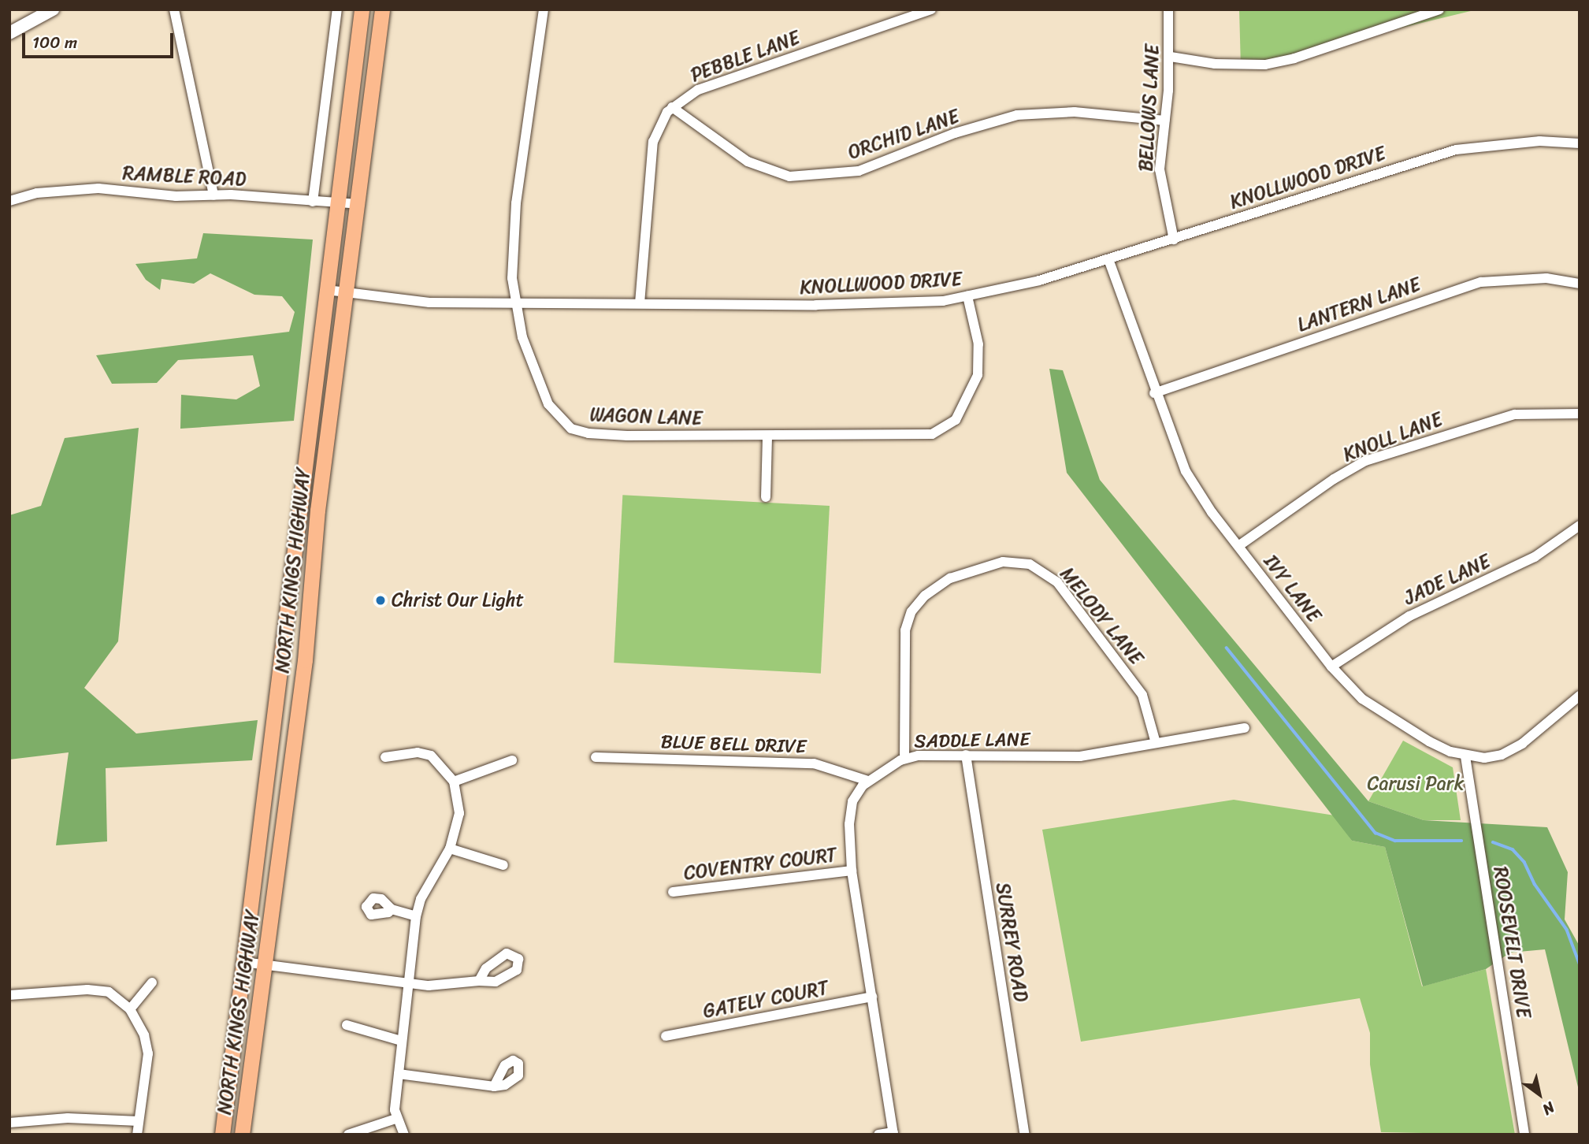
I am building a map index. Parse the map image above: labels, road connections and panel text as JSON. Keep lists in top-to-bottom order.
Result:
{
  "streets": {
    "main road": ["NORTH KINGS HIGHWAY"],
    "street": [
      "PEBBLE LANE",
      "BELLOWS LANE",
      "ORCHID LANE",
      "RAMBLE ROAD",
      "KNOLLWOOD DRIVE",
      "LANTERN LANE",
      "WAGON LANE",
      "KNOLL LANE",
      "JADE LANE",
      "IVY LANE",
      "MELODY LANE",
      "SADDLE LANE",
      "BLUE BELL DRIVE",
      "COVENTRY COURT",
      "SURREY ROAD",
      "ROOSEVELT DRIVE",
      "GATELY COURT"
    ]
  },
  "crossings": [
    ["PEBBLE LANE", "ORCHID LANE"],
    ["PEBBLE LANE", "KNOLLWOOD DRIVE"],
    ["BELLOWS LANE", "ORCHID LANE"],
    ["BELLOWS LANE", "KNOLLWOOD DRIVE"],
    ["RAMBLE ROAD", "NORTH KINGS HIGHWAY"],
    ["KNOLLWOOD DRIVE", "WAGON LANE"],
    ["KNOLLWOOD DRIVE", "NORTH KINGS HIGHWAY"],
    ["KNOLLWOOD DRIVE", "IVY LANE"],
    ["LANTERN LANE", "IVY LANE"],
    ["KNOLL LANE", "IVY LANE"],
    ["JADE LANE", "IVY LANE"],
    ["IVY LANE", "ROOSEVELT DRIVE"],
    ["MELODY LANE", "SADDLE LANE"],
    ["SADDLE LANE", "BLUE BELL DRIVE"],
    ["SADDLE LANE", "COVENTRY COURT"],
    ["SADDLE LANE", "SURREY ROAD"],
    ["SADDLE LANE", "GATELY COURT"]
  ],
  "parks": ["Carusi Park"],
  "places": ["Christ Our Light"],
  "scale_bar": "100 m",
  "north": "bottom right"
}
